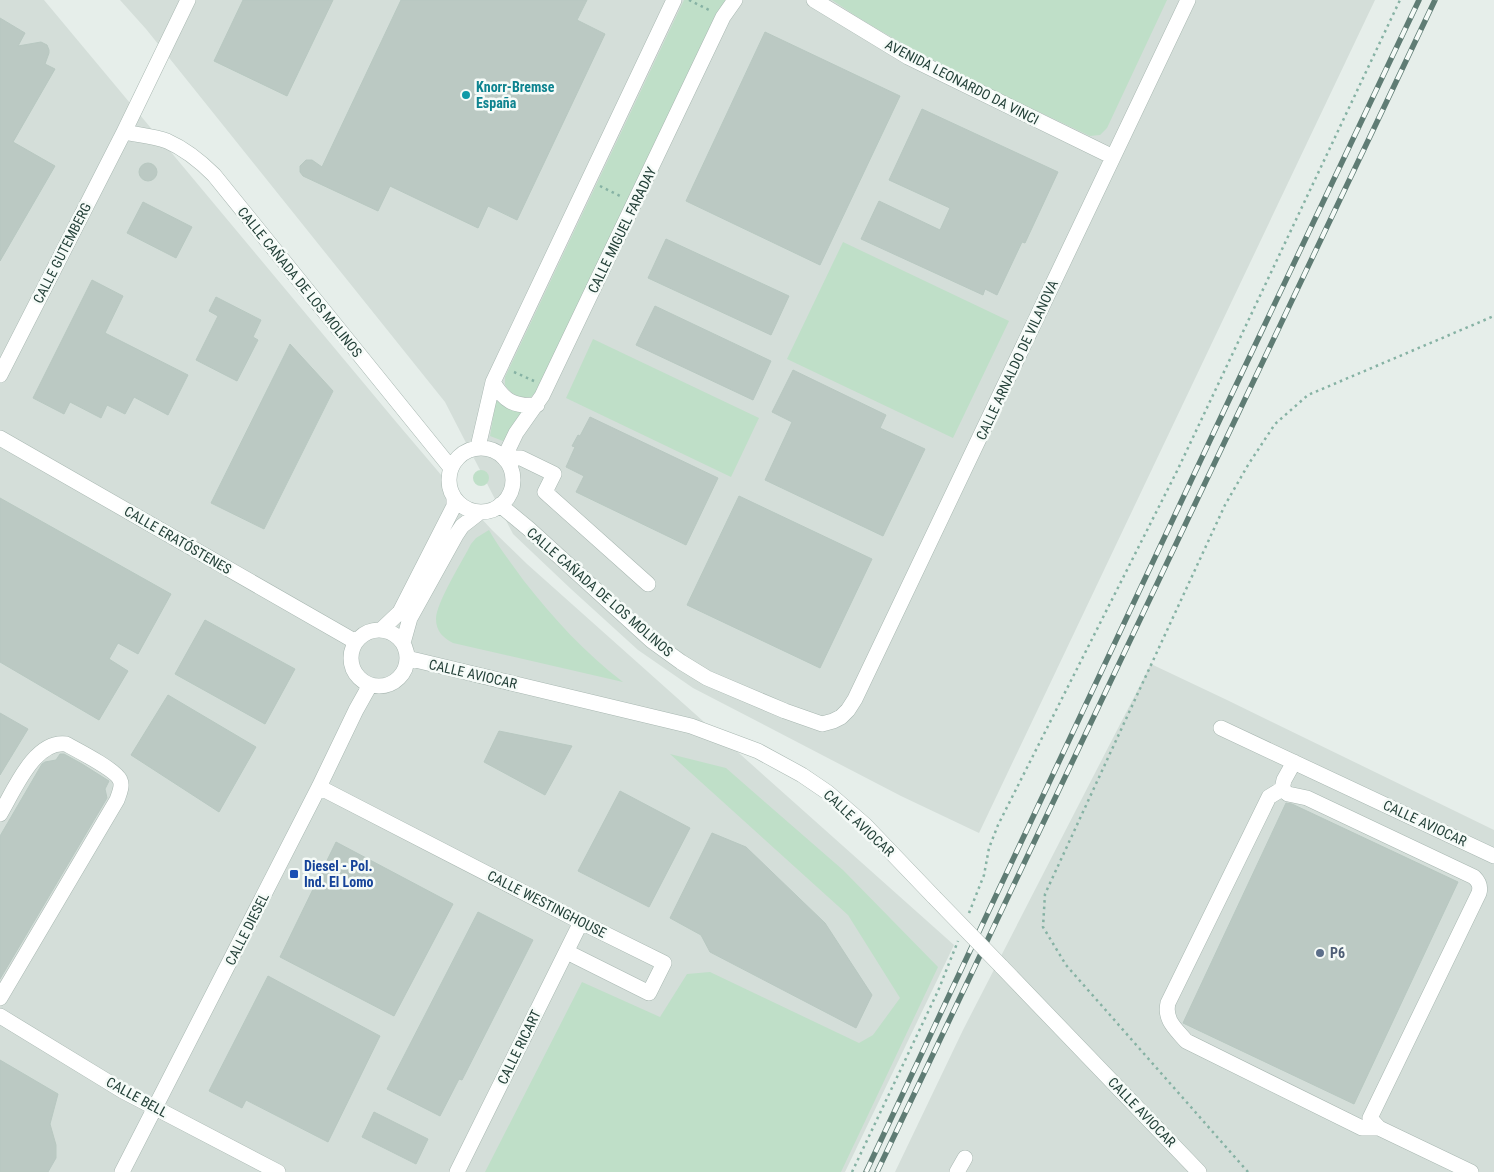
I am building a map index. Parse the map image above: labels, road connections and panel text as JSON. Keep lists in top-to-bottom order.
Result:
{
  "streets": {
    "street": [
      "AVENIDA LEONARDO DA VINCI",
      "CALLE MIGUEL FARADAY",
      "CALLE GUTEMBERG",
      "CALLE CAÑADA DE LOS MOLINOS",
      "CALLE ARNALDO DE VILANOVA",
      "CALLE ERATÓSTENES",
      "CALLE AVIOCAR",
      "CALLE WESTINGHOUSE",
      "CALLE DIESEL",
      "CALLE RICART",
      "CALLE BELL"
    ]
  },
  "crossings": [
    ["AVENIDA LEONARDO DA VINCI", "CALLE ARNALDO DE VILANOVA"],
    ["CALLE MIGUEL FARADAY", "CALLE CAÑADA DE LOS MOLINOS"],
    ["CALLE GUTEMBERG", "CALLE CAÑADA DE LOS MOLINOS"],
    ["CALLE CAÑADA DE LOS MOLINOS", "CALLE ARNALDO DE VILANOVA"],
    ["CALLE ERATÓSTENES", "CALLE AVIOCAR"],
    ["CALLE ERATÓSTENES", "CALLE DIESEL"],
    ["CALLE AVIOCAR", "CALLE DIESEL"],
    ["CALLE WESTINGHOUSE", "CALLE DIESEL"],
    ["CALLE WESTINGHOUSE", "CALLE RICART"],
    ["CALLE DIESEL", "CALLE BELL"]
  ],
  "places": {
    "other": ["Knorr-Bremse España", "P6"],
    "transit": ["Diesel - Pol. Ind. El Lomo"]
  }
}
